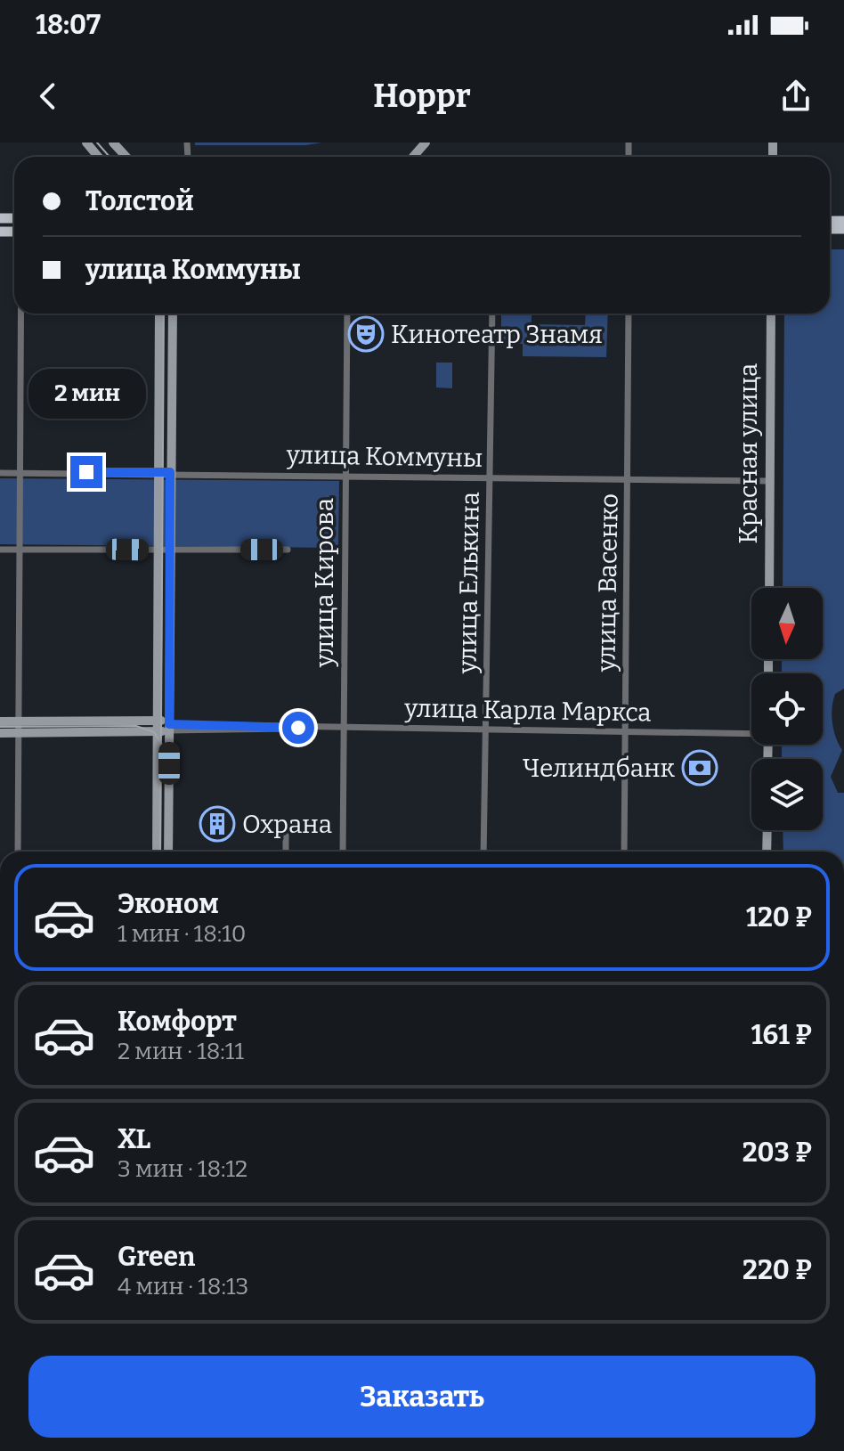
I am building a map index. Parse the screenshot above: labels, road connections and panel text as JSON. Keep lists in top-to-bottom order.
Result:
{
  "streets": {
    "main road": ["Красная улица", "улица Карла Маркса"],
    "street": [
      "улица Коммуны",
      "улица Кирова",
      "улица Елькина",
      "улица Васенко"
    ]
  },
  "crossings": [
    ["Красная улица", "улица Коммуны"],
    ["улица Коммуны", "улица Кирова"],
    ["улица Коммуны", "улица Елькина"],
    ["улица Коммуны", "улица Васенко"],
    ["улица Кирова", "улица Карла Маркса"],
    ["улица Елькина", "улица Карла Маркса"],
    ["улица Васенко", "улица Карла Маркса"]
  ],
  "places": {
    "theatre": ["Кинотеатр Знамя"],
    "bank": ["Челиндбанк"],
    "building": ["Охрана"]
  },
  "north": "bottom",
  "page": {
    "status": "18:07",
    "header": "Hoppr",
    "banner": ["Толстой", "улица Коммуны"],
    "bubble": "2 мин",
    "list": [
      {
        "name": "Эконом",
        "note": "1 мин · 18:10",
        "value": "120 ₽"
      },
      {
        "name": "Комфорт",
        "note": "2 мин · 18:11",
        "value": "161 ₽"
      },
      {
        "name": "XL",
        "note": "3 мин · 18:12",
        "value": "203 ₽"
      },
      {
        "name": "Green",
        "note": "4 мин · 18:13",
        "value": "220 ₽"
      }
    ],
    "buttons": "Заказать"
  }
}
